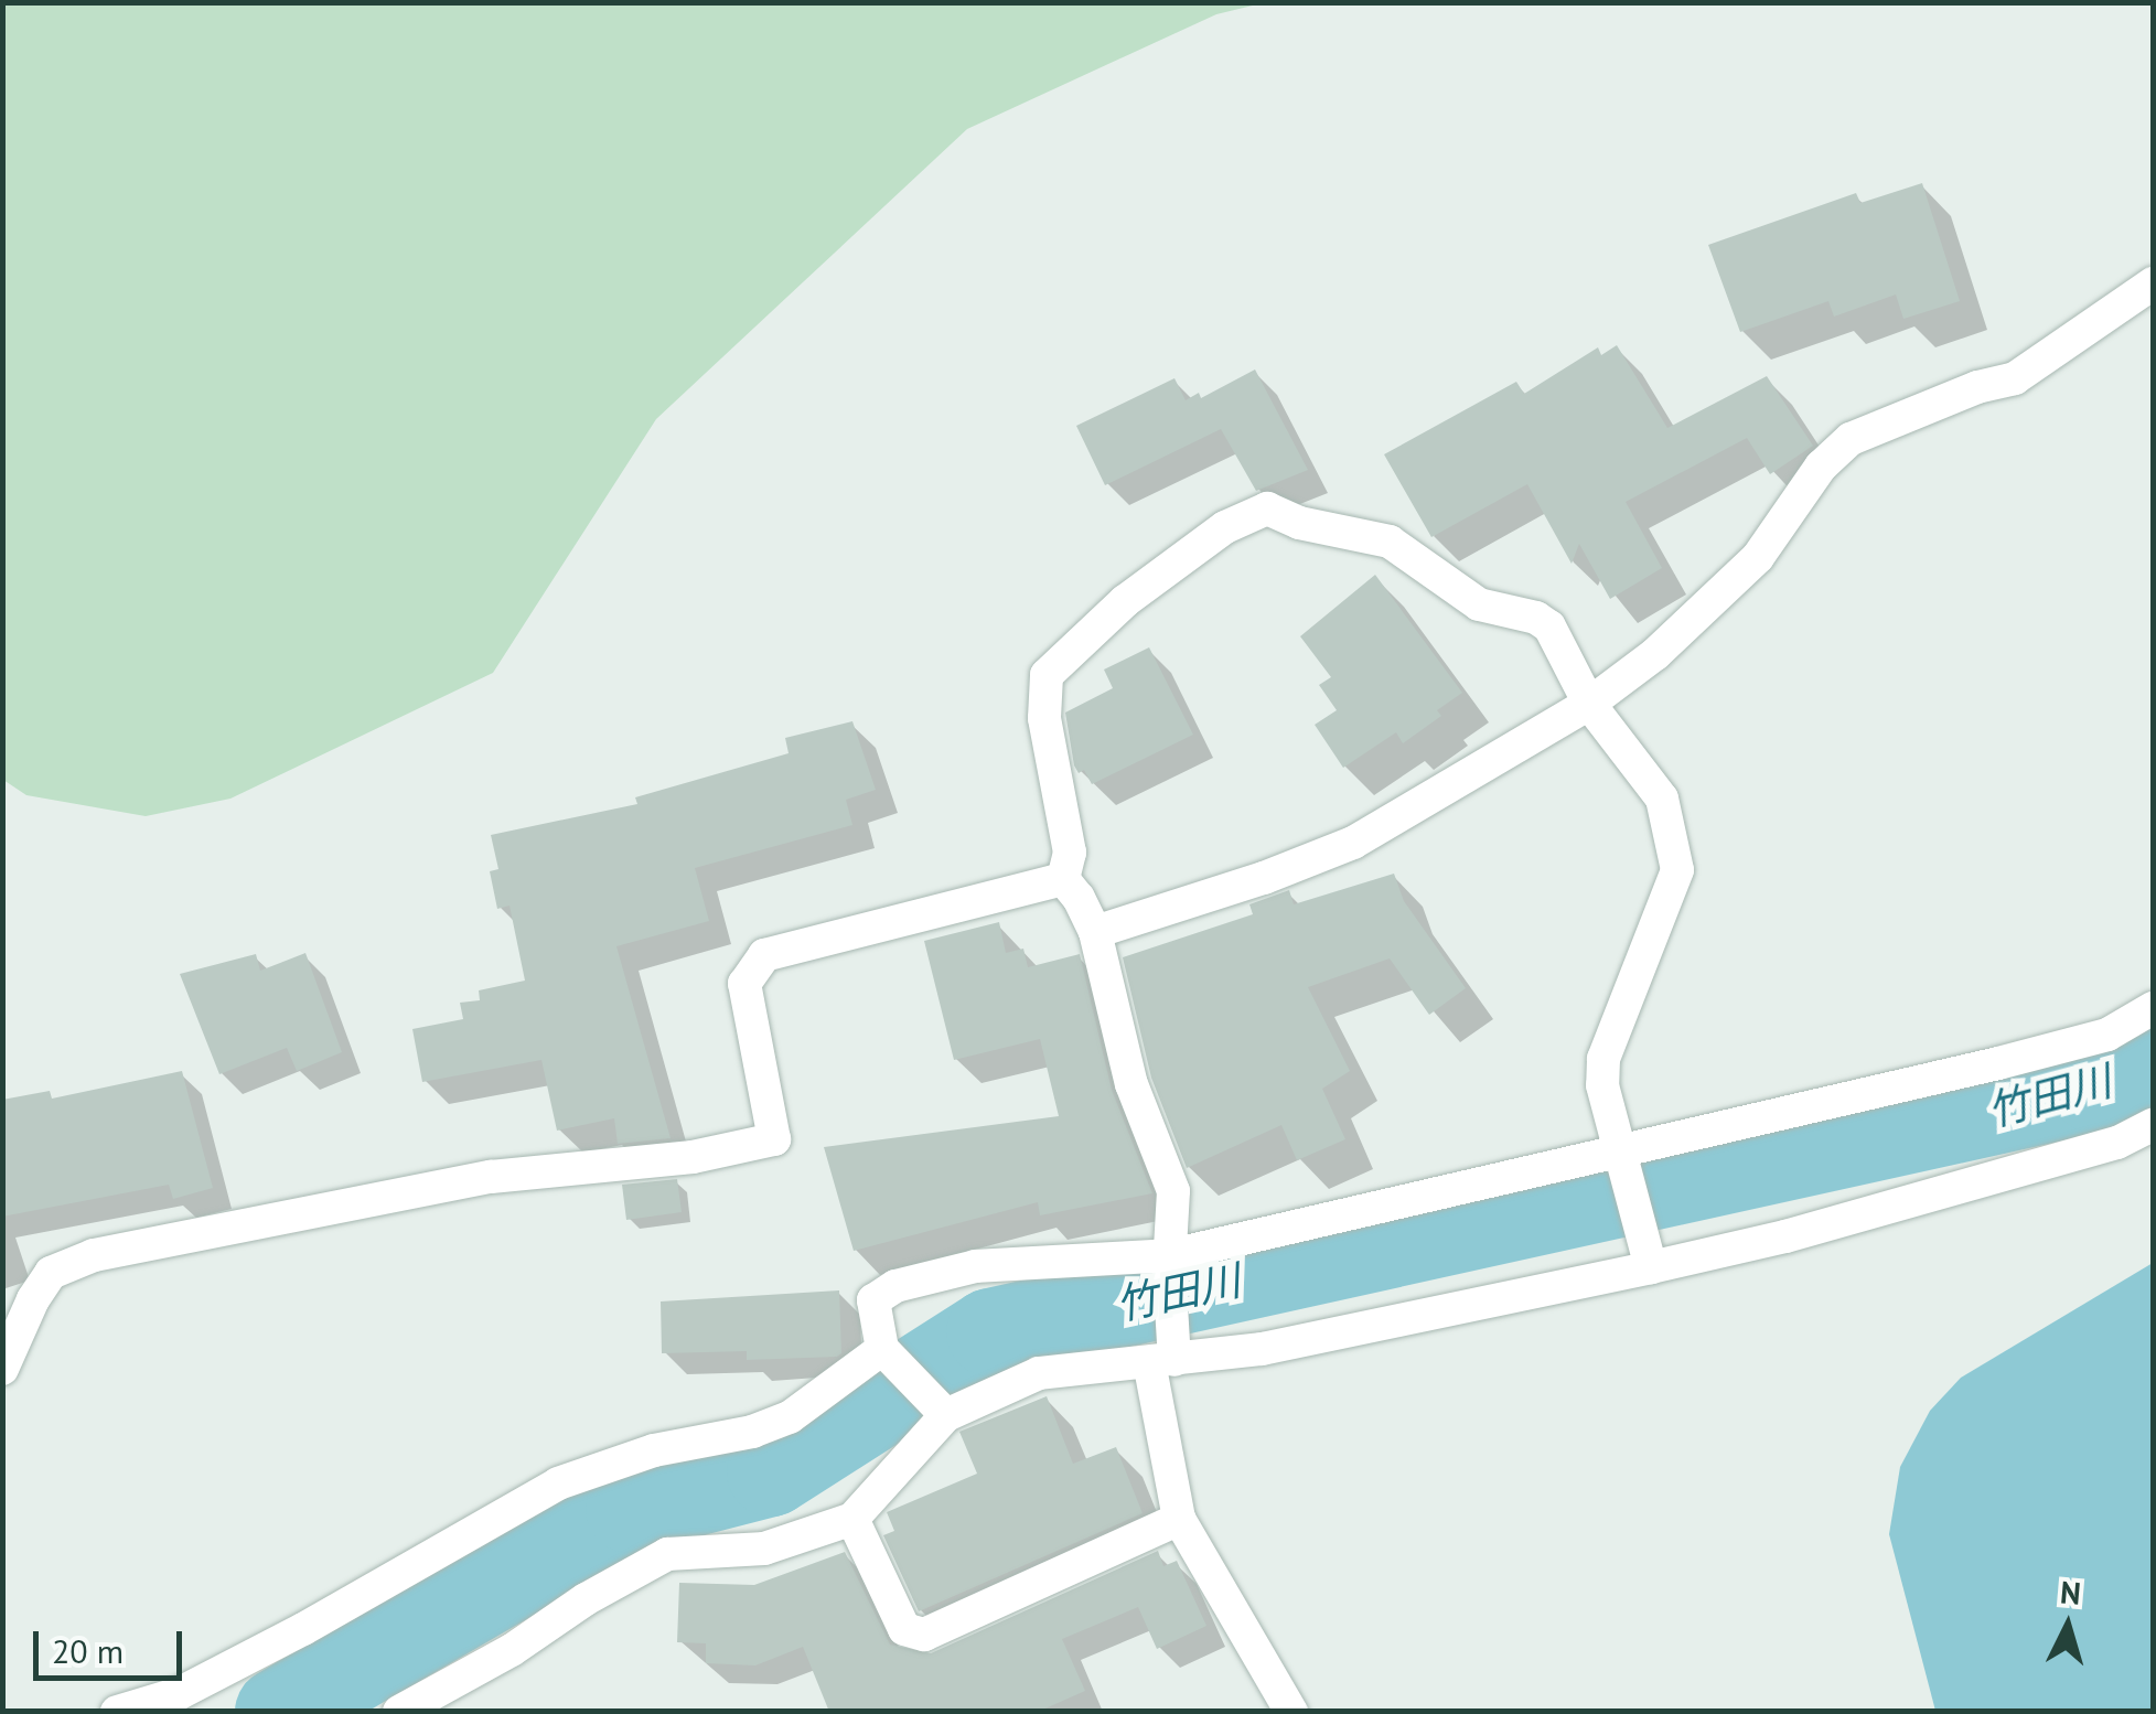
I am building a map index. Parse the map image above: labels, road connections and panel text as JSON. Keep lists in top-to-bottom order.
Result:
{
  "water": ["竹田川"],
  "scale_bar": "20 m",
  "north": "top"
}
